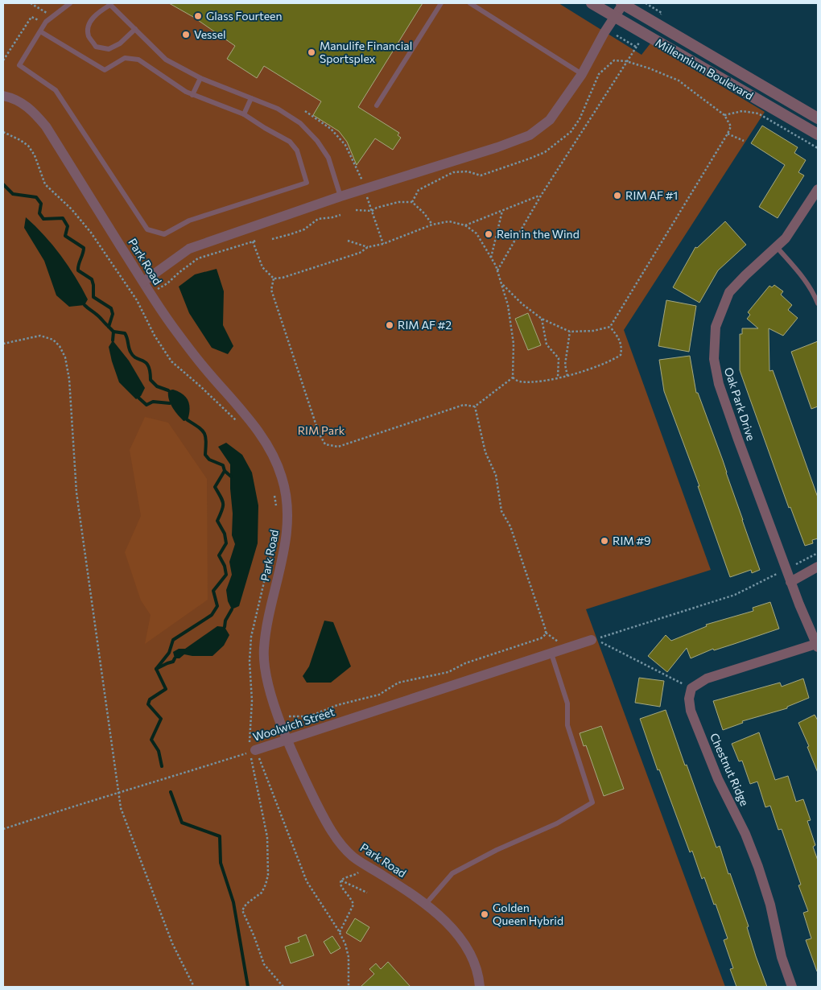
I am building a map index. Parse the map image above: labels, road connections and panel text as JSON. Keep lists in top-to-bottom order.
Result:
{
  "streets": {
    "street": [
      "Millennium Boulevard",
      "Park Road",
      "Oak Park Drive",
      "Woolwich Street",
      "Chestnut Ridge"
    ]
  },
  "crossings": [
    ["Park Road", "Woolwich Street"]
  ],
  "parks": ["RIM Park"],
  "places": [
    "Glass Fourteen",
    "Vessel",
    "Manulife Financial Sportsplex",
    "RIM AF #1",
    "Rein in the Wind",
    "RIM AF #2",
    "RIM #9",
    "Golden Queen Hybrid"
  ]
}
